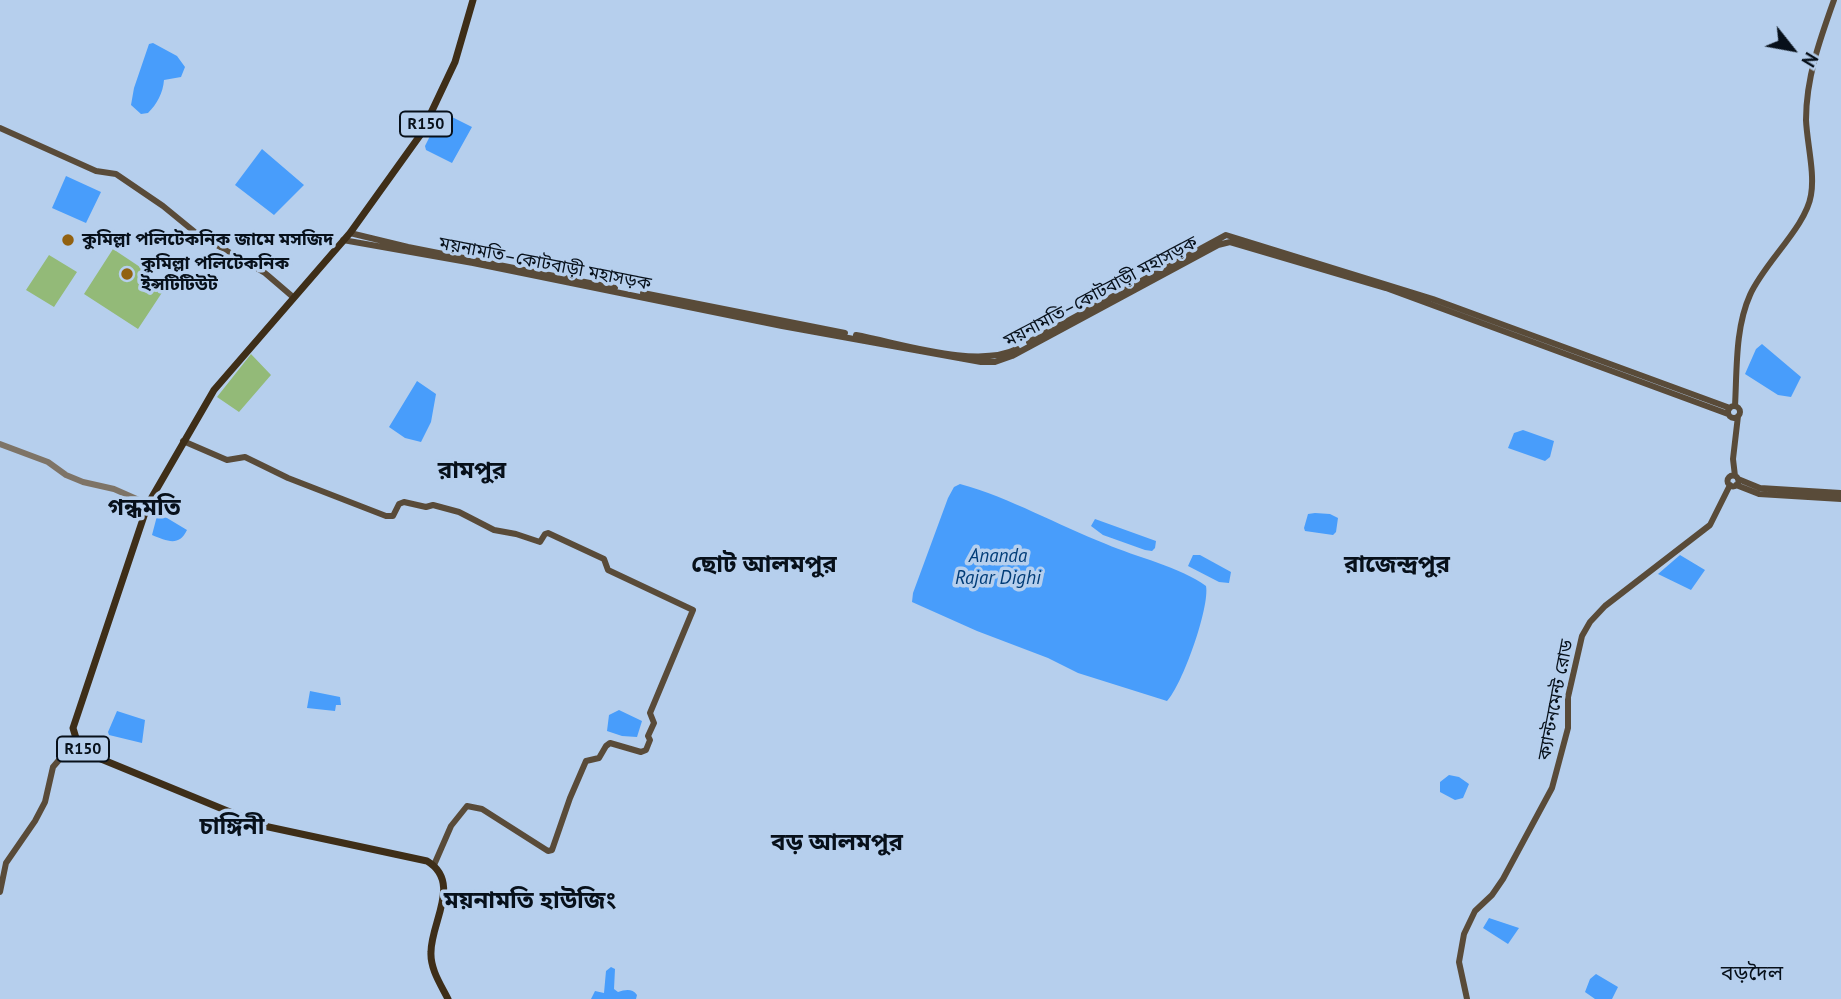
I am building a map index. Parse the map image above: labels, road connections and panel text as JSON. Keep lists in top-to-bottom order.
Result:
{
  "streets": {
    "main road": ["R150", "ময়নামতি–কোটবাড়ী মহাসড়ক", "ক্যান্টনমেন্ট রোড"]
  },
  "crossings": [
    ["R150", "ময়নামতি–কোটবাড়ী মহাসড়ক"]
  ],
  "districts": [
    "রামপুর",
    "গন্ধমতি",
    "ছোট আলমপুর",
    "রাজেন্দ্রপুর",
    "চাঙ্গিনী",
    "বড় আলমপুর",
    "ময়নামতি হাউজিং",
    "বড়দৈল"
  ],
  "water": ["Ananda Rajar Dighi"],
  "places": ["কুমিল্লা পলিটেকনিক জামে মসজিদ", "কুমিল্লা পলিটেকনিক ইন্সটিটিউট"],
  "north": "bottom right"
}
